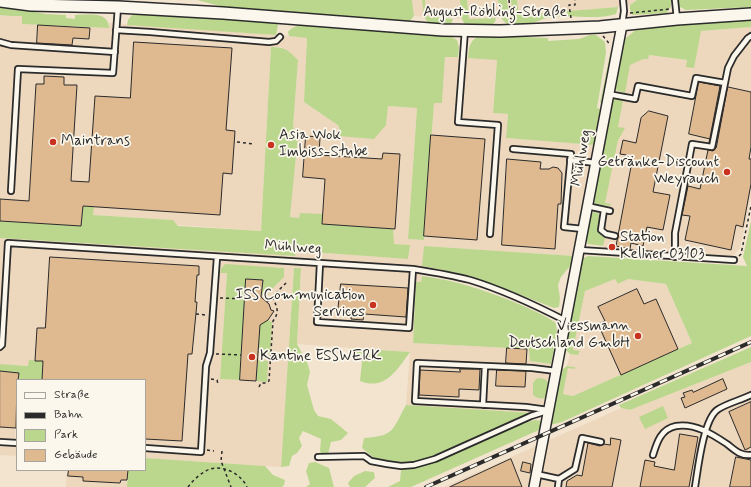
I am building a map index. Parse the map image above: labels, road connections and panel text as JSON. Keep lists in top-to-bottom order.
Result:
{
  "streets": {
    "street": ["August-Röbling-Straße", "Mühlweg"]
  },
  "crossings": [
    ["August-Röbling-Straße", "Mühlweg"]
  ],
  "places": [
    "Maintrans",
    "Asia Wok Imbiss-Stube",
    "Getränke-Discount Weyrauch",
    "Station Kellner 03103",
    "ISS Communication Services",
    "Viessmann Deutschland GmbH",
    "Kantine ESSWERK"
  ],
  "legend": [
    "Straße",
    "Bahn",
    "Park",
    "Gebäude"
  ]
}
